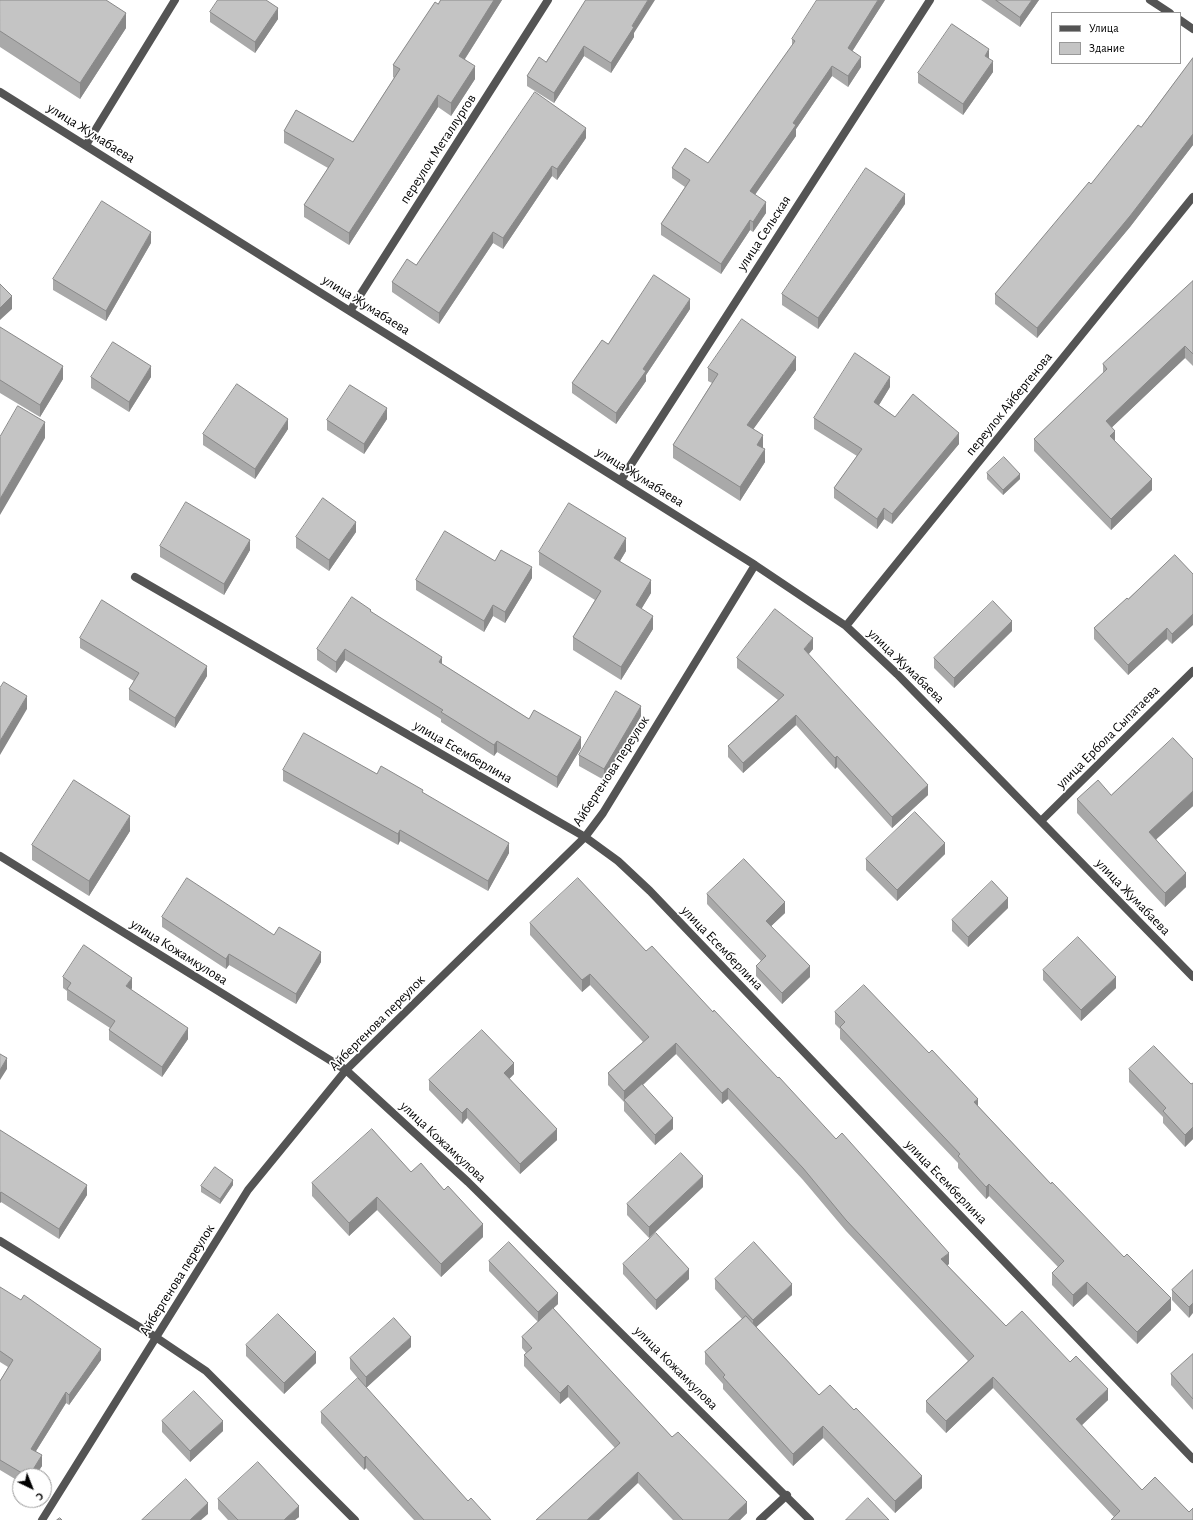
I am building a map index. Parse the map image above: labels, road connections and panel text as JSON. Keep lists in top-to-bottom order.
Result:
{
  "streets": {
    "street": [
      "улица Жумабаева",
      "переулок Металлургов",
      "улица Сельская",
      "переулок Айбергенова",
      "улица Ербола Сыпатаева",
      "улица Есемберлина",
      "Айбергенова переулок",
      "улица Кожамкулова"
    ]
  },
  "crossings": [
    ["улица Жумабаева", "переулок Металлургов"],
    ["улица Жумабаева", "улица Сельская"],
    ["улица Жумабаева", "переулок Айбергенова"],
    ["улица Жумабаева", "улица Ербола Сыпатаева"],
    ["улица Жумабаева", "Айбергенова переулок"],
    ["улица Есемберлина", "Айбергенова переулок"],
    ["Айбергенова переулок", "улица Кожамкулова"]
  ],
  "legend": ["Улица", "Здание"],
  "north": "bottom right"
}
